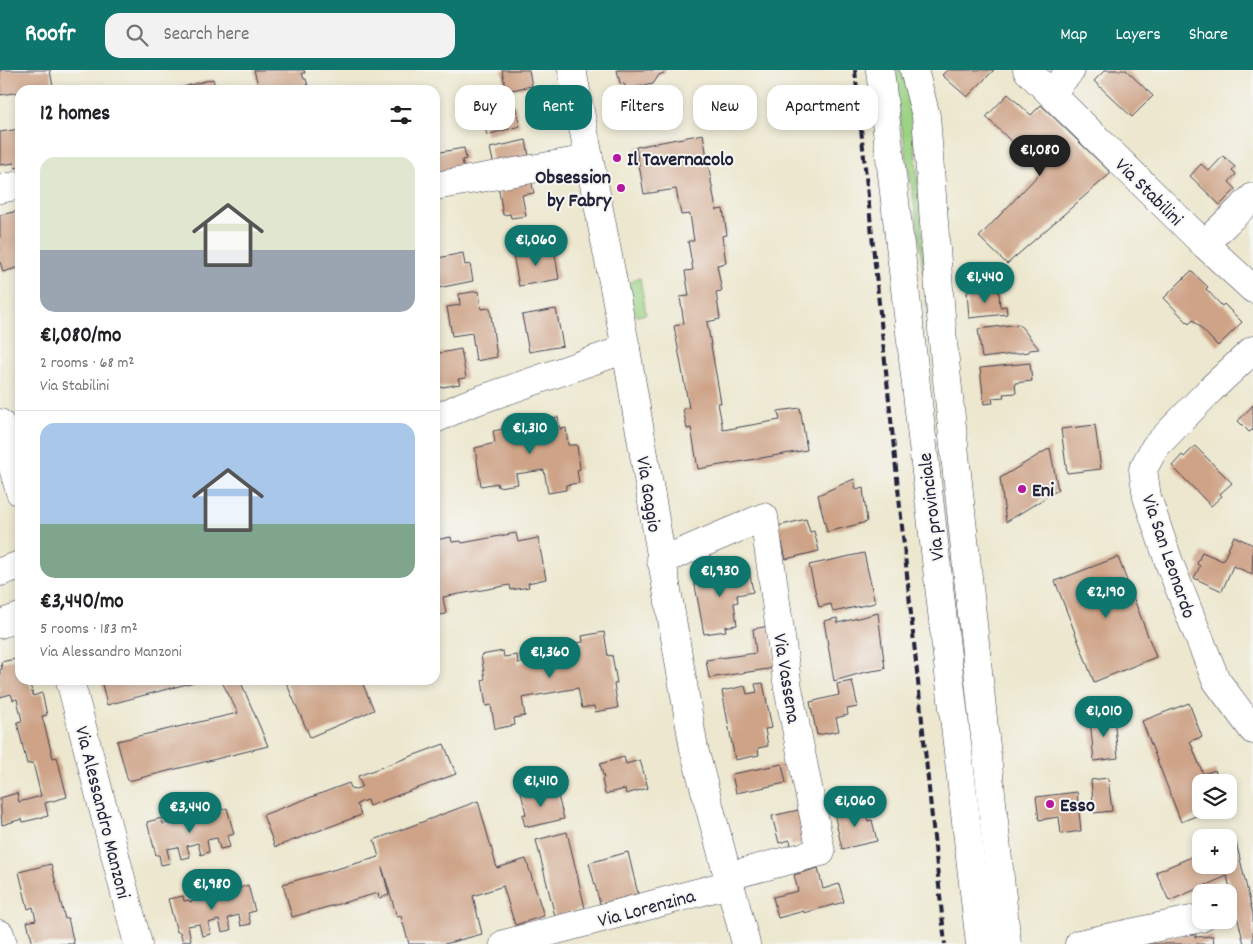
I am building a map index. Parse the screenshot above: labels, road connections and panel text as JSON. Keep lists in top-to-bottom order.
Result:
{
  "streets": {
    "street": [
      "Via Stabilini",
      "Via Gaggio",
      "Via provinciale",
      "Via San Leonardo",
      "Via Vassena",
      "Via Alessandro Manzoni",
      "Via Lorenzina"
    ]
  },
  "crossings": [
    ["Via Gaggio", "Via Vassena"],
    ["Via Gaggio", "Via Lorenzina"],
    ["Via Vassena", "Via Lorenzina"]
  ],
  "places": [
    "Il Tavernacolo",
    "Obsession by Fabry",
    "Eni",
    "Esso"
  ],
  "page": {
    "header": "Roofr",
    "search": "Search here",
    "nav": ["Map", "Layers", "Share"],
    "chip": [
      "Buy",
      "Rent",
      "Filters",
      "New",
      "Apartment"
    ],
    "heading": "12 homes",
    "price": [
      "€1,080",
      "€1,060",
      "€1,440",
      "€1,310",
      "€1,930",
      "€2,190",
      "€1,360",
      "€1,010",
      "€1,410",
      "€1,060",
      "€3,440",
      "€1,980"
    ],
    "list": [
      {
        "name": "€1,080/mo",
        "note": "2 rooms · 68 m² · Via Stabilini"
      },
      {
        "name": "€3,440/mo",
        "note": "5 rooms · 183 m² · Via Alessandro Manzoni"
      }
    ],
    "map_buttons": ["+", "−"]
  }
}
